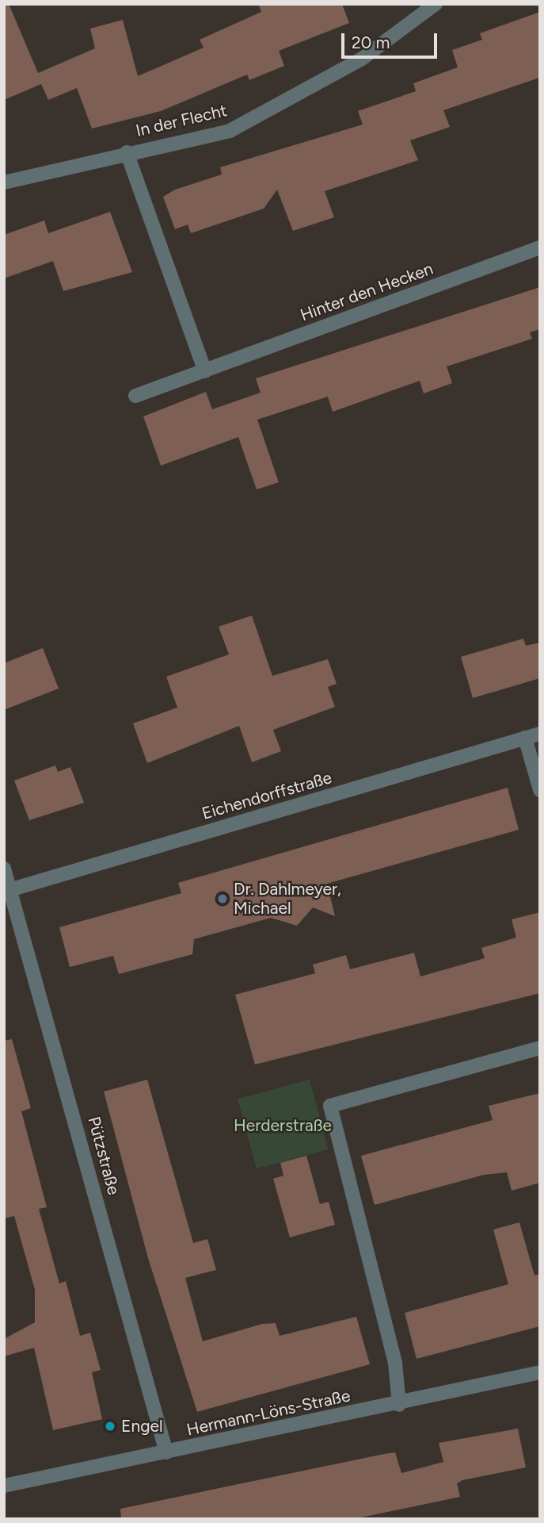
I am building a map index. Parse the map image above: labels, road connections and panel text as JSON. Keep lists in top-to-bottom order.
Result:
{
  "streets": {
    "street": [
      "In der Flecht",
      "Hinter den Hecken",
      "Eichendorffstraße",
      "Pützstraße",
      "Hermann-Löns-Straße"
    ]
  },
  "crossings": [
    ["Eichendorffstraße", "Pützstraße"],
    ["Pützstraße", "Hermann-Löns-Straße"]
  ],
  "parks": ["Herderstraße"],
  "places": ["Dr. Dahlmeyer, Michael", "Engel"],
  "scale_bar": "20 m"
}
